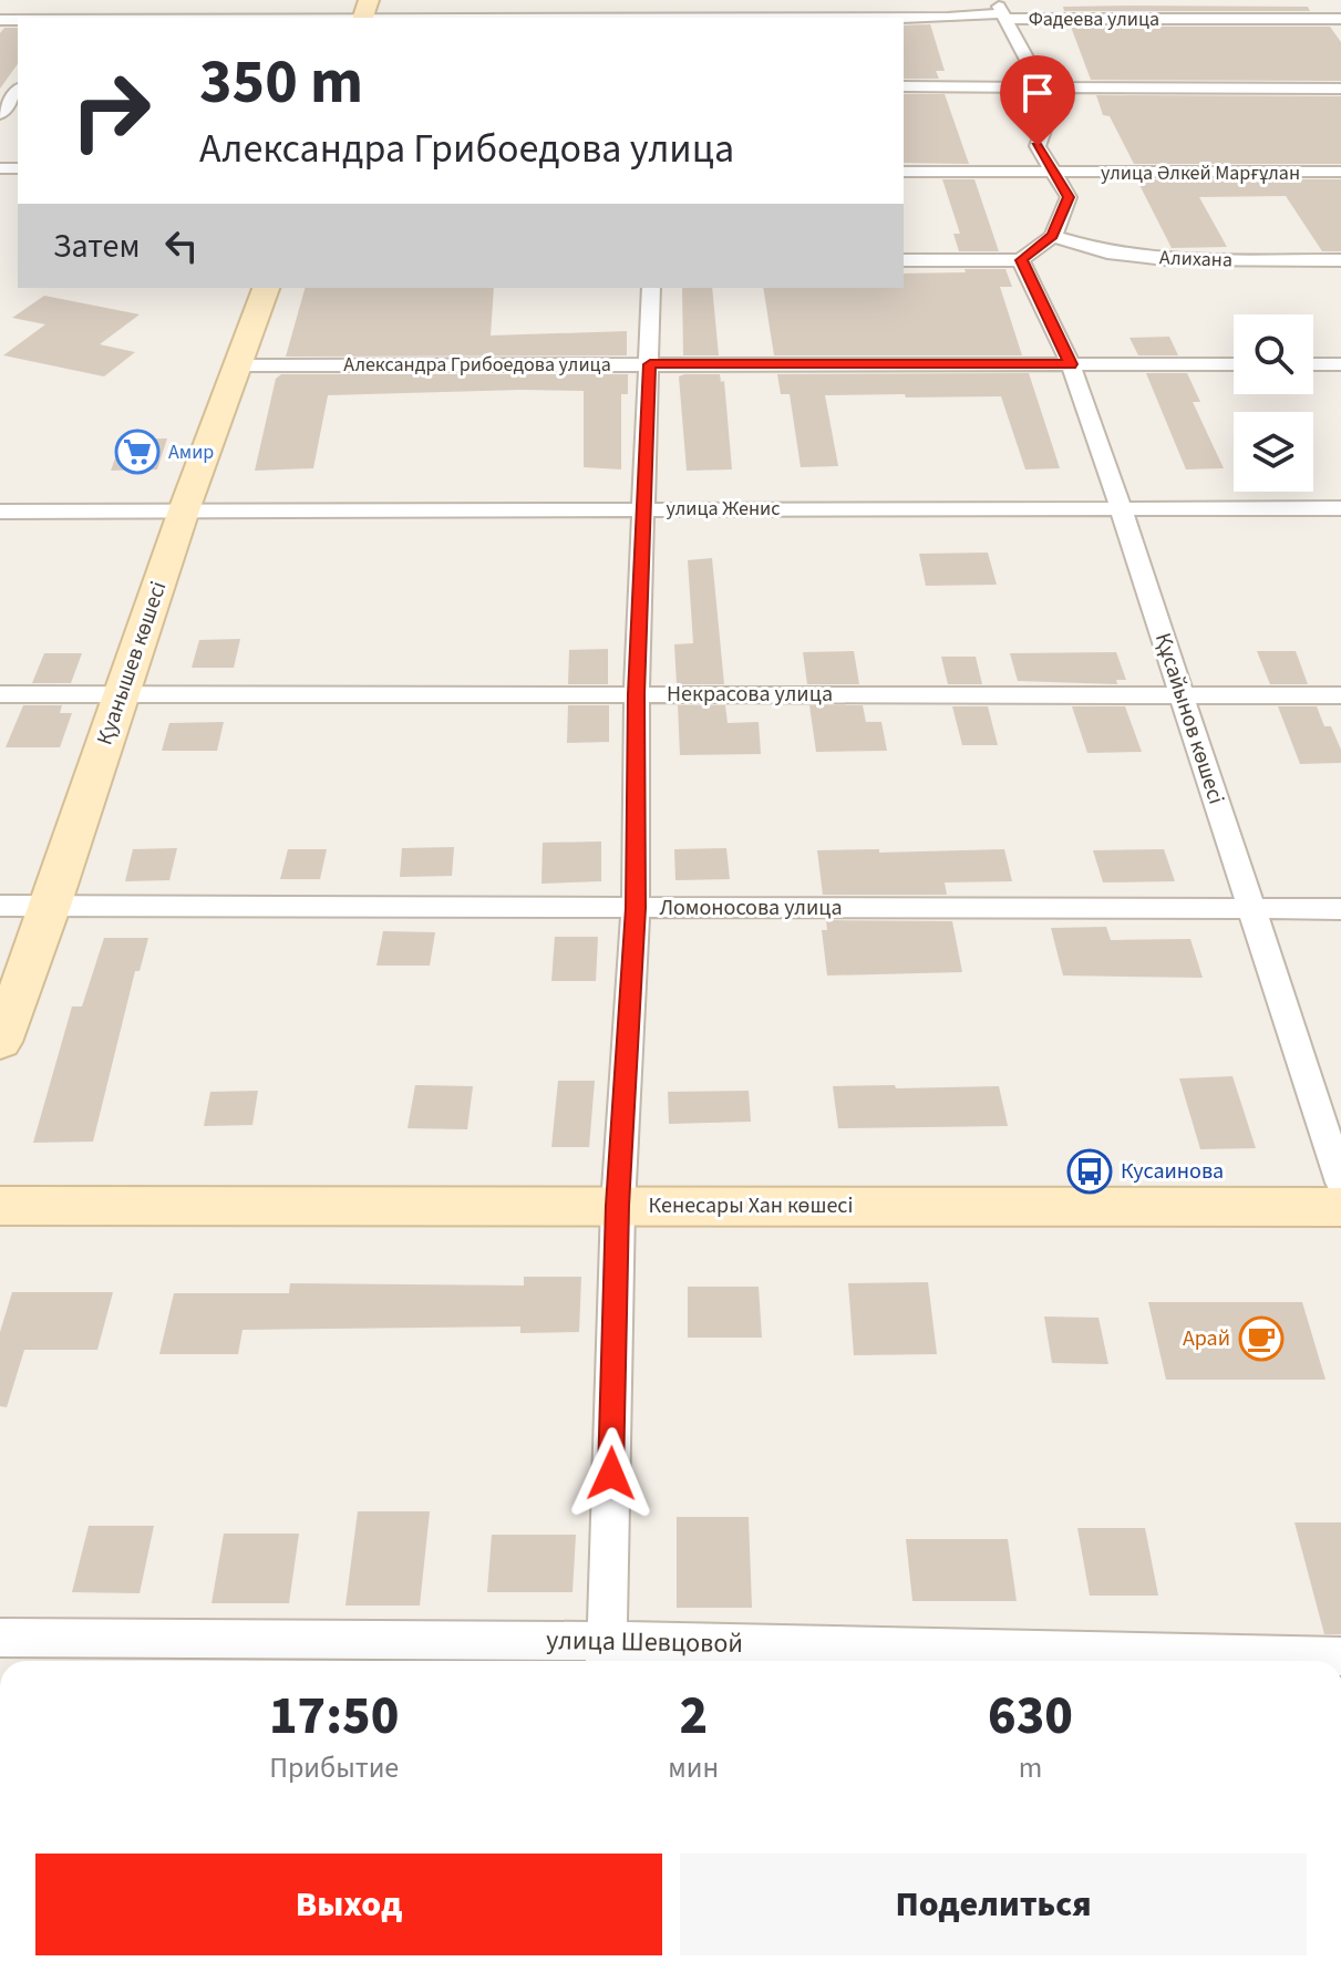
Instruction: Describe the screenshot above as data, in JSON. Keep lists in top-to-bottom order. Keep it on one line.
{"streets":{"street":["Фадеева улица","улица Әлкей Марғұлан","Алихана","Александра Грибоедова улица","улица Женис","Қуанышев көшесі","Некрасова улица","Құсайынов көшесі","Ломоносова улица","Кенесары Хан көшесі","улица Шевцовой"]},"crossings":[["Александра Грибоедова улица","Қуанышев көшесі"],["Александра Грибоедова улица","Құсайынов көшесі"],["улица Женис","Қуанышев көшесі"],["улица Женис","Құсайынов көшесі"],["Қуанышев көшесі","Некрасова улица"],["Қуанышев көшесі","Ломоносова улица"],["Некрасова улица","Құсайынов көшесі"],["Құсайынов көшесі","Ломоносова улица"]],"places":{"supermarket":["Амир"],"bus stop":["Кусаинова"],"cafe":["Арай"]},"page":{"turn":["350 m","Александра Грибоедова улица"],"then":"Затем","eta":["17:50","Прибытие","2","мин","630","m"],"buttons":["Выход","Поделиться"]}}
